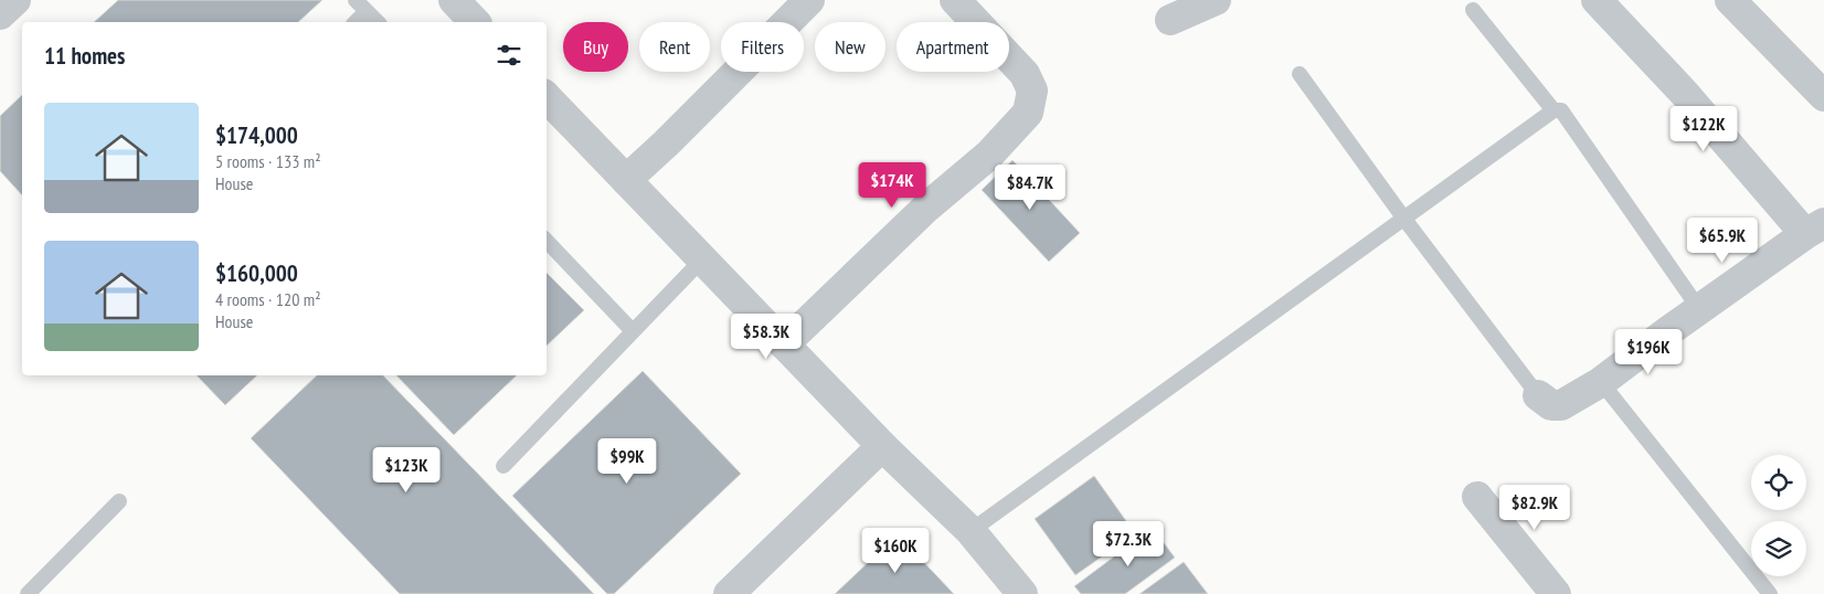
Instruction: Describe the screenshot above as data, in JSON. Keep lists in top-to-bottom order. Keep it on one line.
{"page":{"chip":["Buy","Rent","Filters","New","Apartment"],"heading":"11 homes","list":[{"name":"$174,000","note":"5 rooms · 133 m² · House"},{"name":"$160,000","note":"4 rooms · 120 m² · House"}],"price":["$122K","$174K","$84.7K","$65.9K","$58.3K","$196K","$99K","$123K","$82.9K","$72.3K","$160K"]}}
